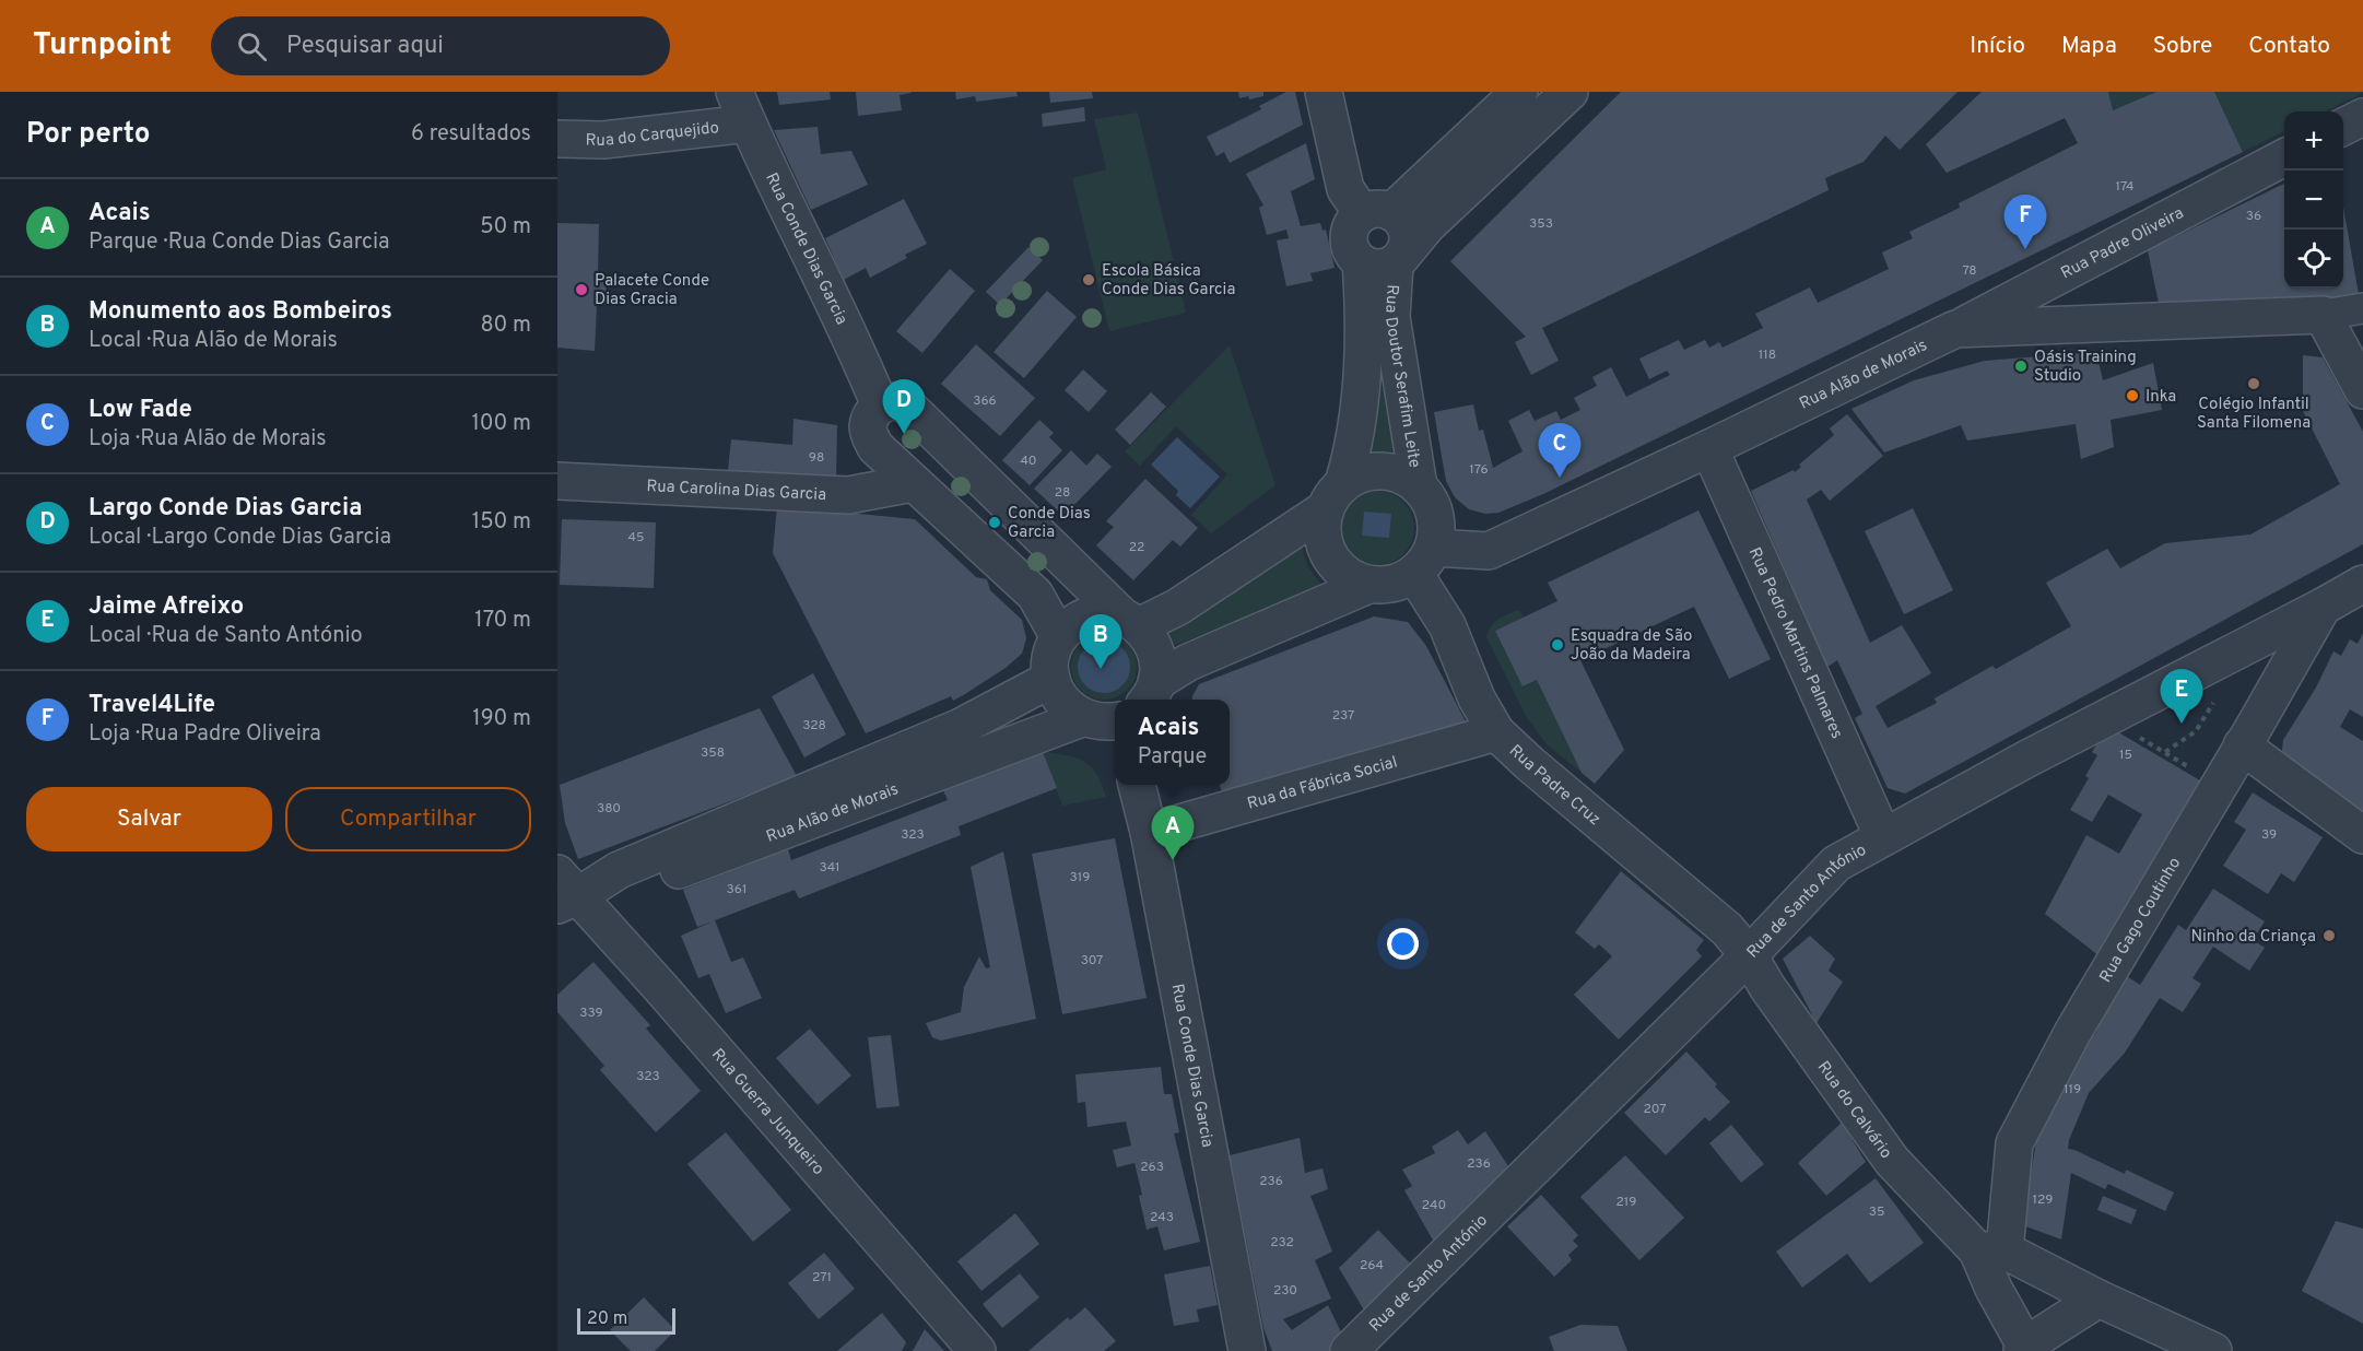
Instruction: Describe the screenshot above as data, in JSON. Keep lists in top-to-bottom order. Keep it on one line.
{"streets":{"street":["Rua do Carquejido","Rua Padre Oliveira","Rua Conde Dias Garcia","Rua Alão de Morais","Rua Doutor Serafim Leite","Rua Carolina Dias Garcia","Rua Pedro Martins Palmares","Rua da Fábrica Social","Rua Padre Cruz","Rua de Santo António","Rua Gago Coutinho","Rua do Calvário","Rua Guerra Junqueiro"]},"crossings":[["Rua do Carquejido","Rua Conde Dias Garcia"],["Rua Padre Oliveira","Rua Alão de Morais"],["Rua Conde Dias Garcia","Rua Alão de Morais"],["Rua Conde Dias Garcia","Rua da Fábrica Social"],["Rua Alão de Morais","Rua Doutor Serafim Leite"],["Rua Alão de Morais","Rua Pedro Martins Palmares"],["Rua Alão de Morais","Rua Padre Cruz"],["Rua Alão de Morais","Rua Guerra Junqueiro"],["Rua Doutor Serafim Leite","Rua Padre Cruz"],["Rua Pedro Martins Palmares","Rua de Santo António"],["Rua da Fábrica Social","Rua Padre Cruz"],["Rua Padre Cruz","Rua de Santo António"],["Rua Padre Cruz","Rua do Calvário"],["Rua de Santo António","Rua Gago Coutinho"],["Rua de Santo António","Rua do Calvário"],["Rua Gago Coutinho","Rua do Calvário"]],"places":["Escola Básica Conde Dias Garcia","Palacete Conde Dias Gracia","Oásis Training Studio","Colégio Infantil Santa Filomena","Inka","Conde Dias Garcia","Esquadra de São João da Madeira","Ninho da Criança"],"house_numbers":["174","36","353","78","118","366","98","40","176","28","45","22","237","328","358","15","380","323","39","341","319","361","307","339","323","119","207","236","263","236","129","219","240","35","243","232","264","271","230"],"scale_bar":"20 m","page":{"header":"Turnpoint","search":"Pesquisar aqui","nav":["Início","Mapa","Sobre","Contato"],"heading":["Por perto","6 resultados"],"map_buttons":["+","−"],"list":[{"mark":"A","name":"Acais","note":"Parque · Rua Conde Dias Garcia","value":"50 m"},{"mark":"B","name":"Monumento aos Bombeiros","note":"Local · Rua Alão de Morais","value":"80 m"},{"mark":"C","name":"Low Fade","note":"Loja · Rua Alão de Morais","value":"100 m"},{"mark":"D","name":"Largo Conde Dias Garcia","note":"Local · Largo Conde Dias Garcia","value":"150 m"},{"mark":"E","name":"Jaime Afreixo","note":"Local · Rua de Santo António","value":"170 m"},{"mark":"F","name":"Travel4Life","note":"Loja · Rua Padre Oliveira","value":"190 m"}],"pins":["F","D","C","B","E","A"],"popup":["Acais","Parque"],"buttons":["Salvar","Compartilhar"],"scale":"20 m"}}
